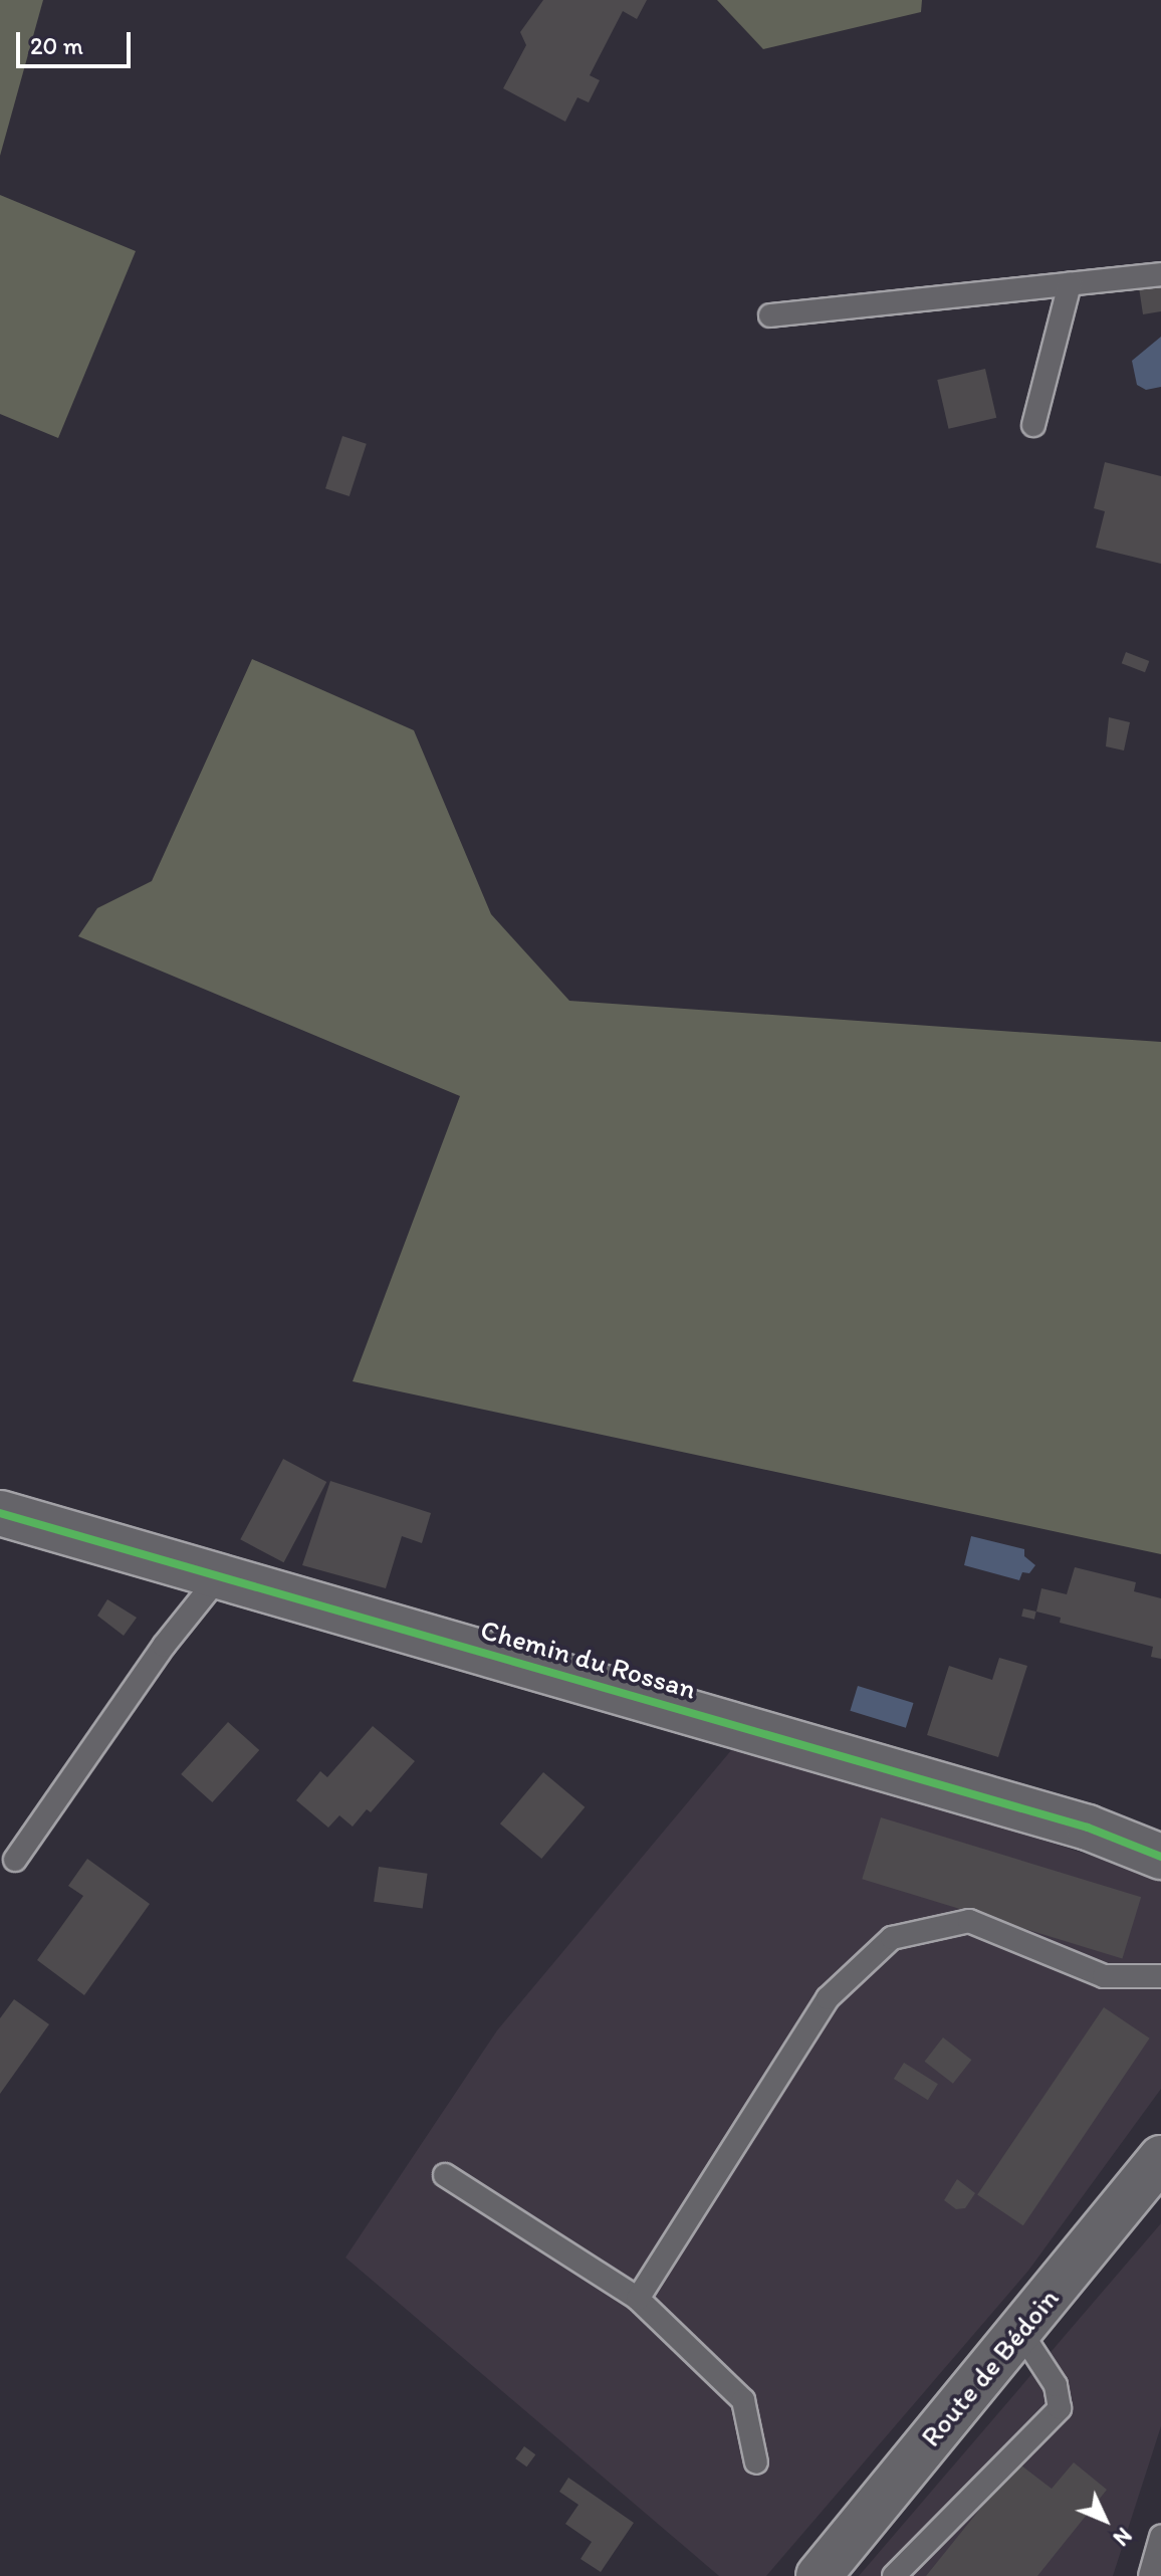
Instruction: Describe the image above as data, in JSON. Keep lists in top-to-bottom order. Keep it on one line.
{"streets":{"street":["Chemin du Rossan","Route de Bédoin"]},"scale_bar":"20 m","north":"bottom right"}
